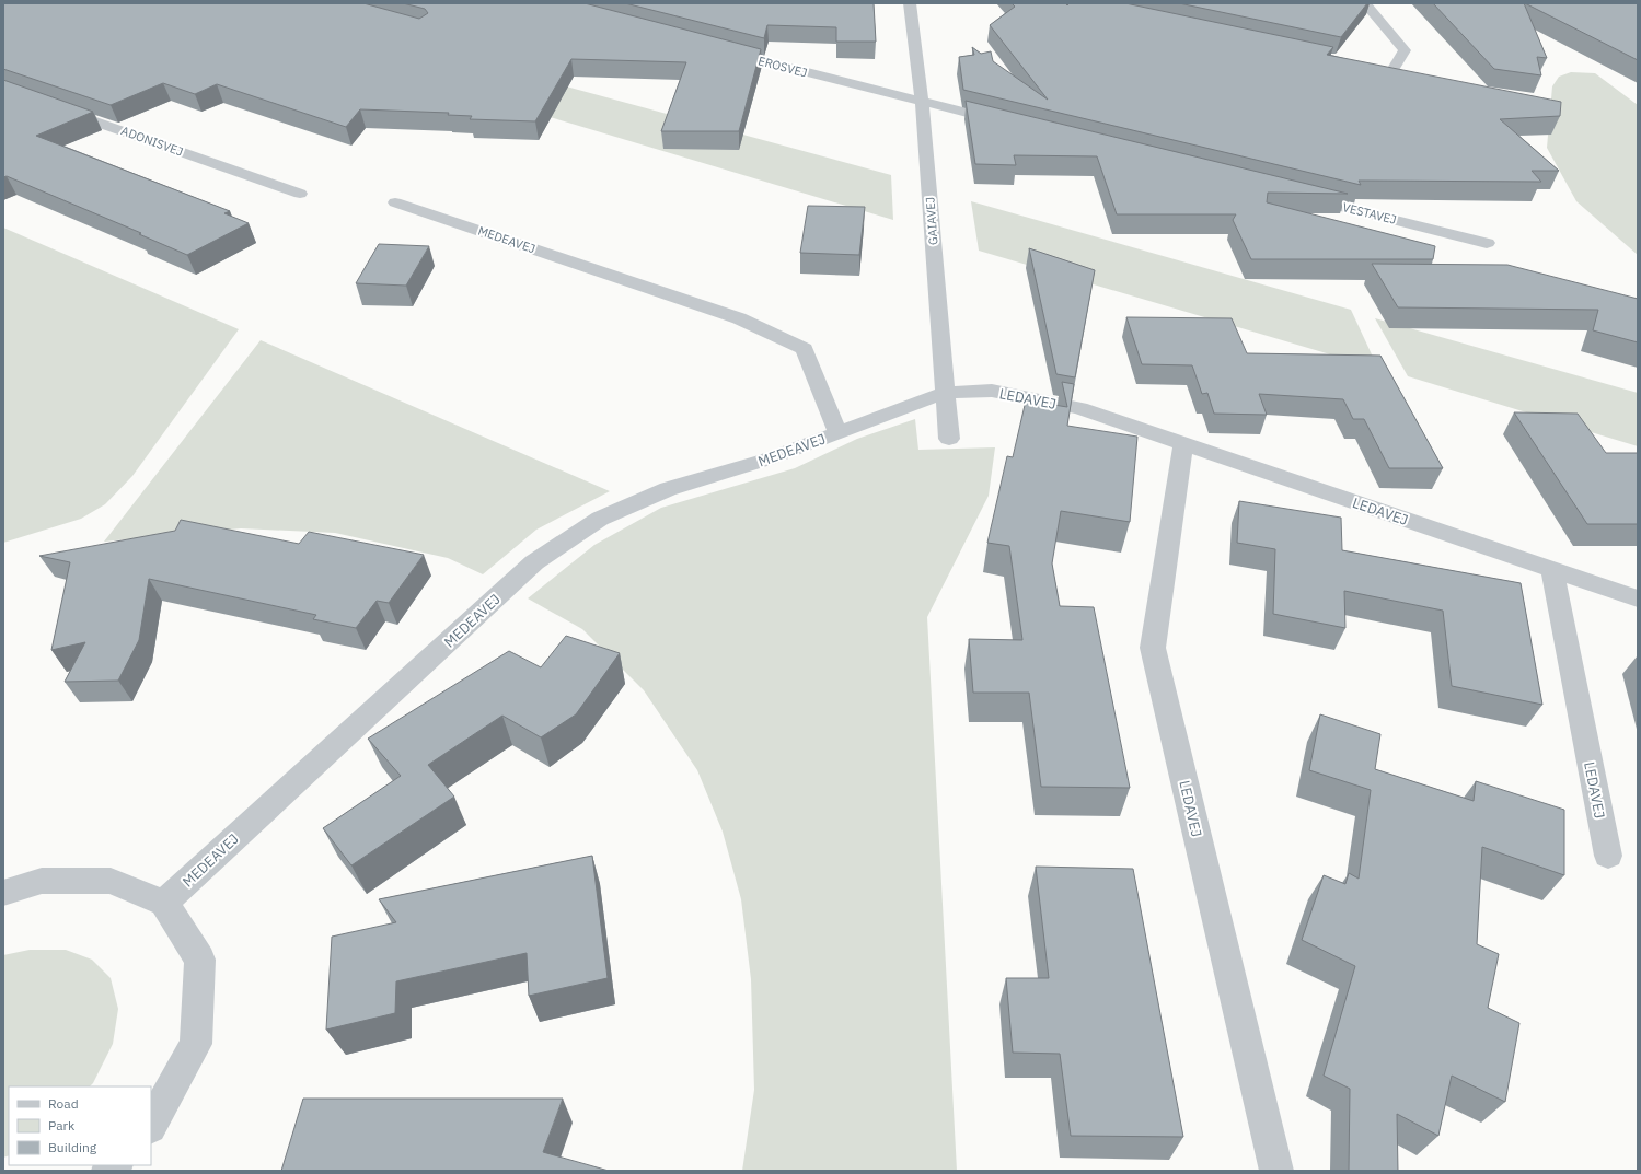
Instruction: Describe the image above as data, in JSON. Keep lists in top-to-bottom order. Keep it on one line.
{"streets":{"street":["EROSVEJ","ADONISVEJ","VESTAVEJ","GAIAVEJ","MEDEAVEJ","LEDAVEJ"]},"crossings":[["EROSVEJ","GAIAVEJ"],["GAIAVEJ","MEDEAVEJ"],["GAIAVEJ","LEDAVEJ"],["MEDEAVEJ","LEDAVEJ"]],"legend":["Road","Park","Building"]}
